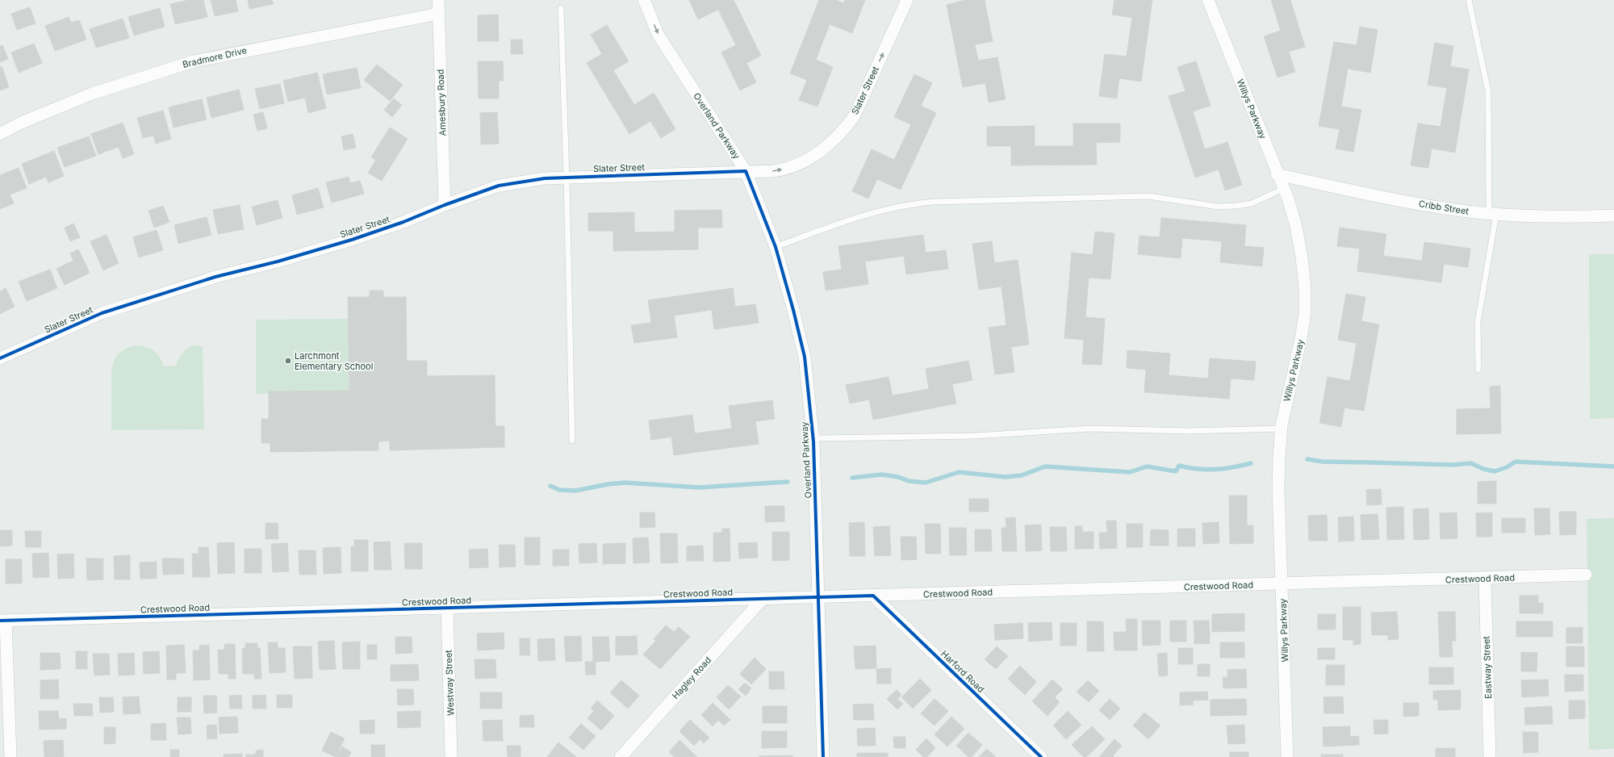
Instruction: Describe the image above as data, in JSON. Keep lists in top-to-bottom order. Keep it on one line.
{"streets":{"street":["Bradmore Drive","Slater Street","Amesbury Road","Willys Parkway","Overland Parkway","Cribb Street","Crestwood Road","Eastway Street","Harford Road","Hagley Road","Westway Street"]},"crossings":[["Bradmore Drive","Amesbury Road"],["Slater Street","Amesbury Road"],["Slater Street","Overland Parkway"],["Willys Parkway","Cribb Street"],["Willys Parkway","Crestwood Road"],["Overland Parkway","Crestwood Road"],["Crestwood Road","Eastway Street"],["Crestwood Road","Harford Road"],["Crestwood Road","Hagley Road"],["Crestwood Road","Westway Street"]],"places":["Larchmont Elementary School"]}
